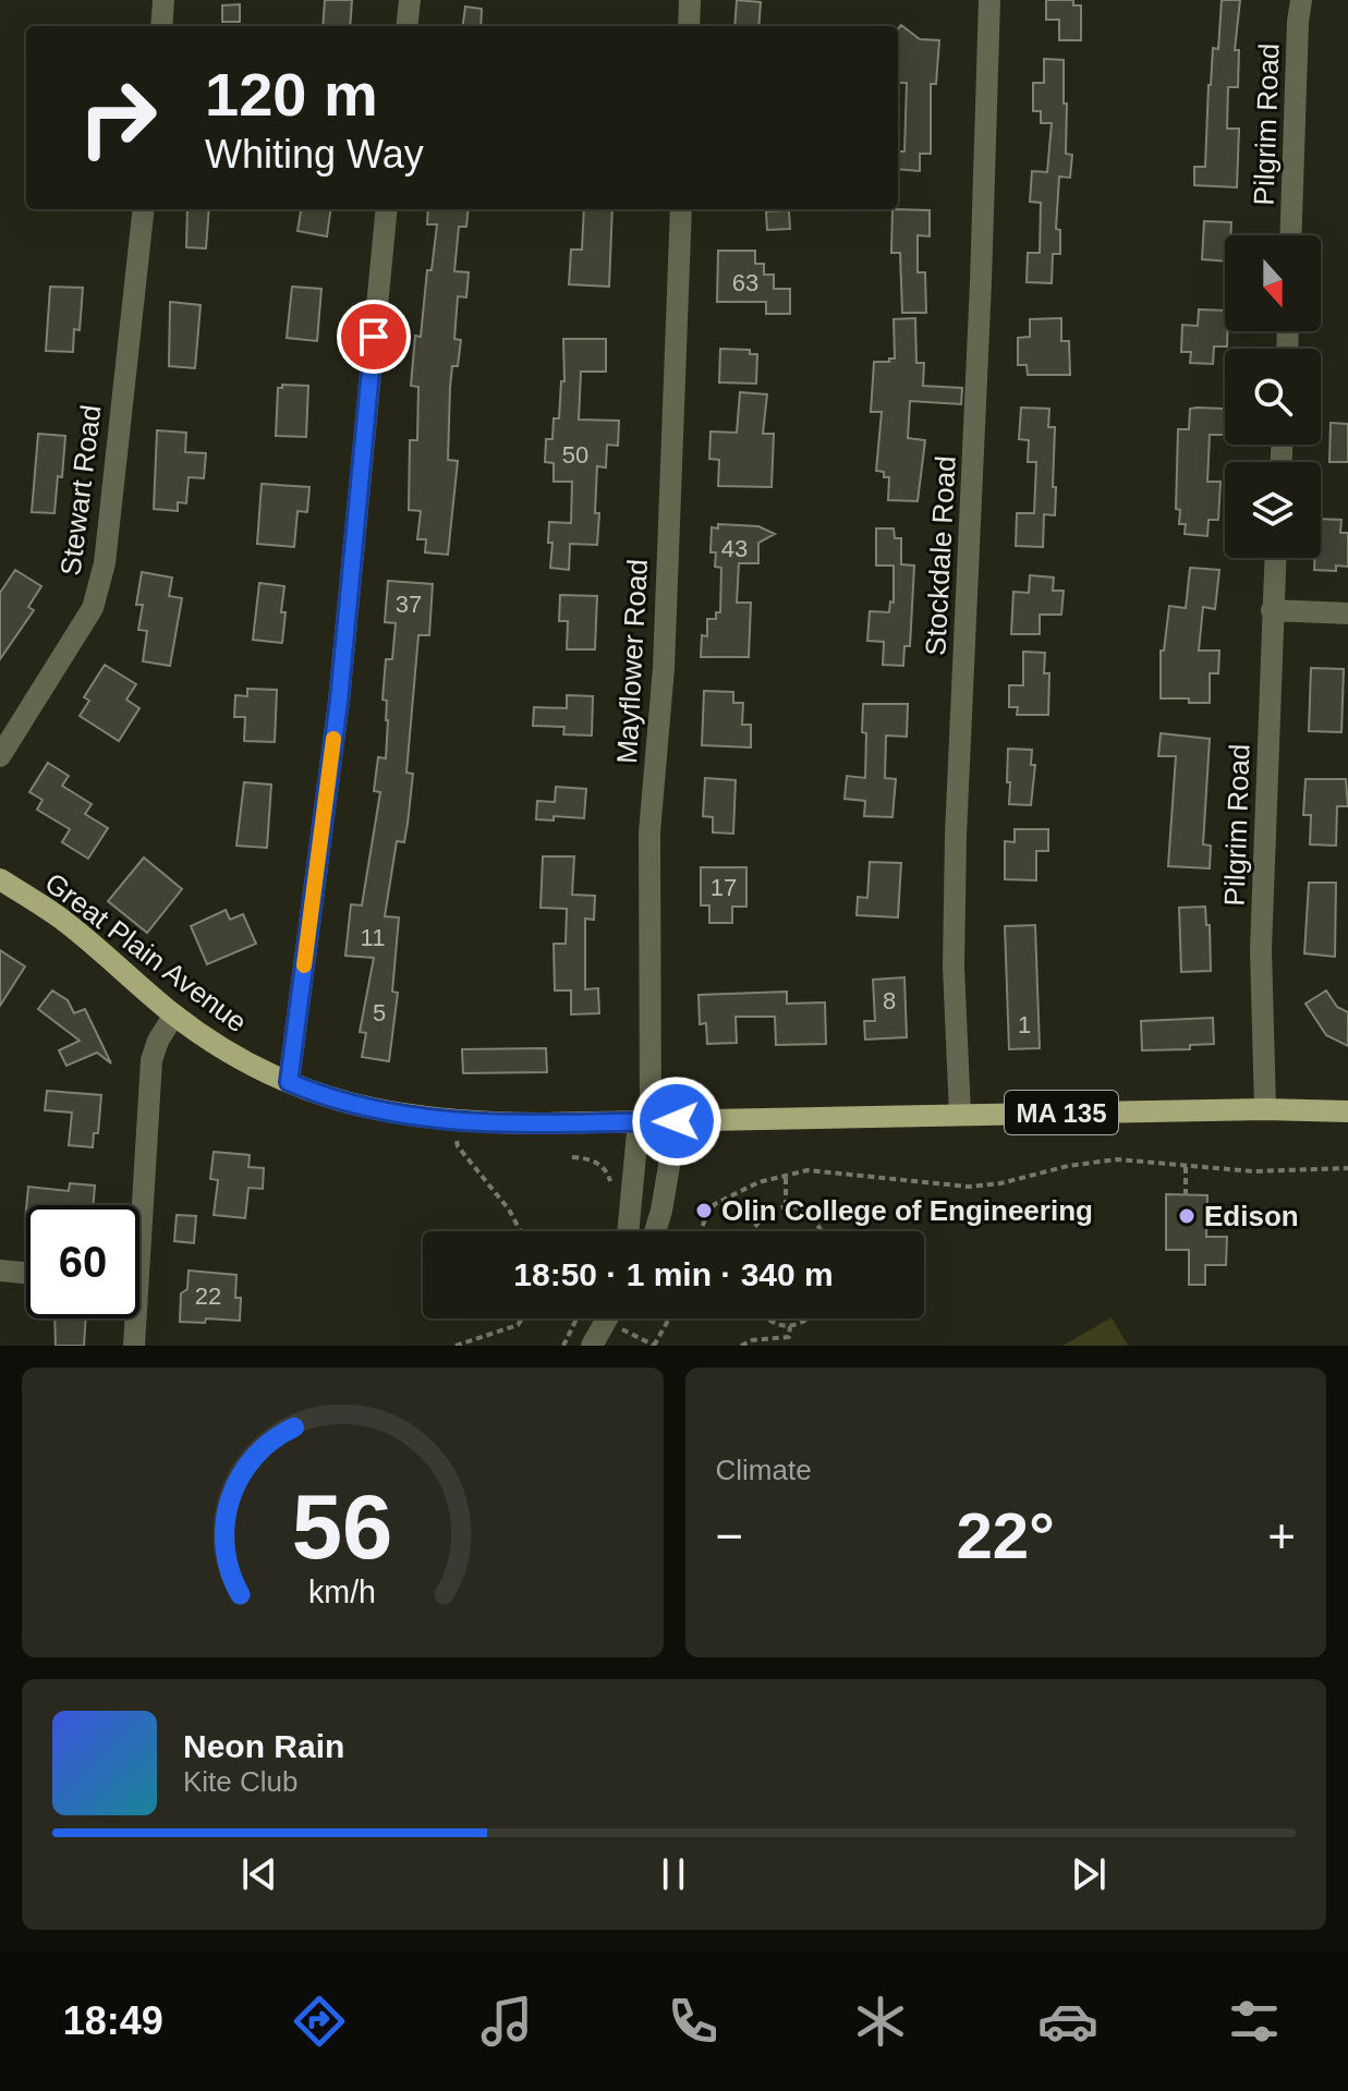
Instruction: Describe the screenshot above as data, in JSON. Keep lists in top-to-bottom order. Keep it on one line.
{"streets":{"main road":["Great Plain Avenue","MA 135"],"street":["Pilgrim Road","Stewart Road","Stockdale Road","Mayflower Road"]},"crossings":[["Pilgrim Road","Great Plain Avenue"],["Stockdale Road","Great Plain Avenue"],["Mayflower Road","Great Plain Avenue"]],"places":["Olin College of Engineering","Edison"],"house_numbers":["63","50","43","37","17","11","8","5","1","22"],"north":"bottom","page":{"turn":["120 m","Whiting Way"],"limit":"60","trip":"18:50 · 1 min · 340 m","tile":"Climate","heat":["−","22°","+"],"song":["Neon Rain","Kite Club"],"tabs":"18:49","gauge":["56","km/h"]}}
